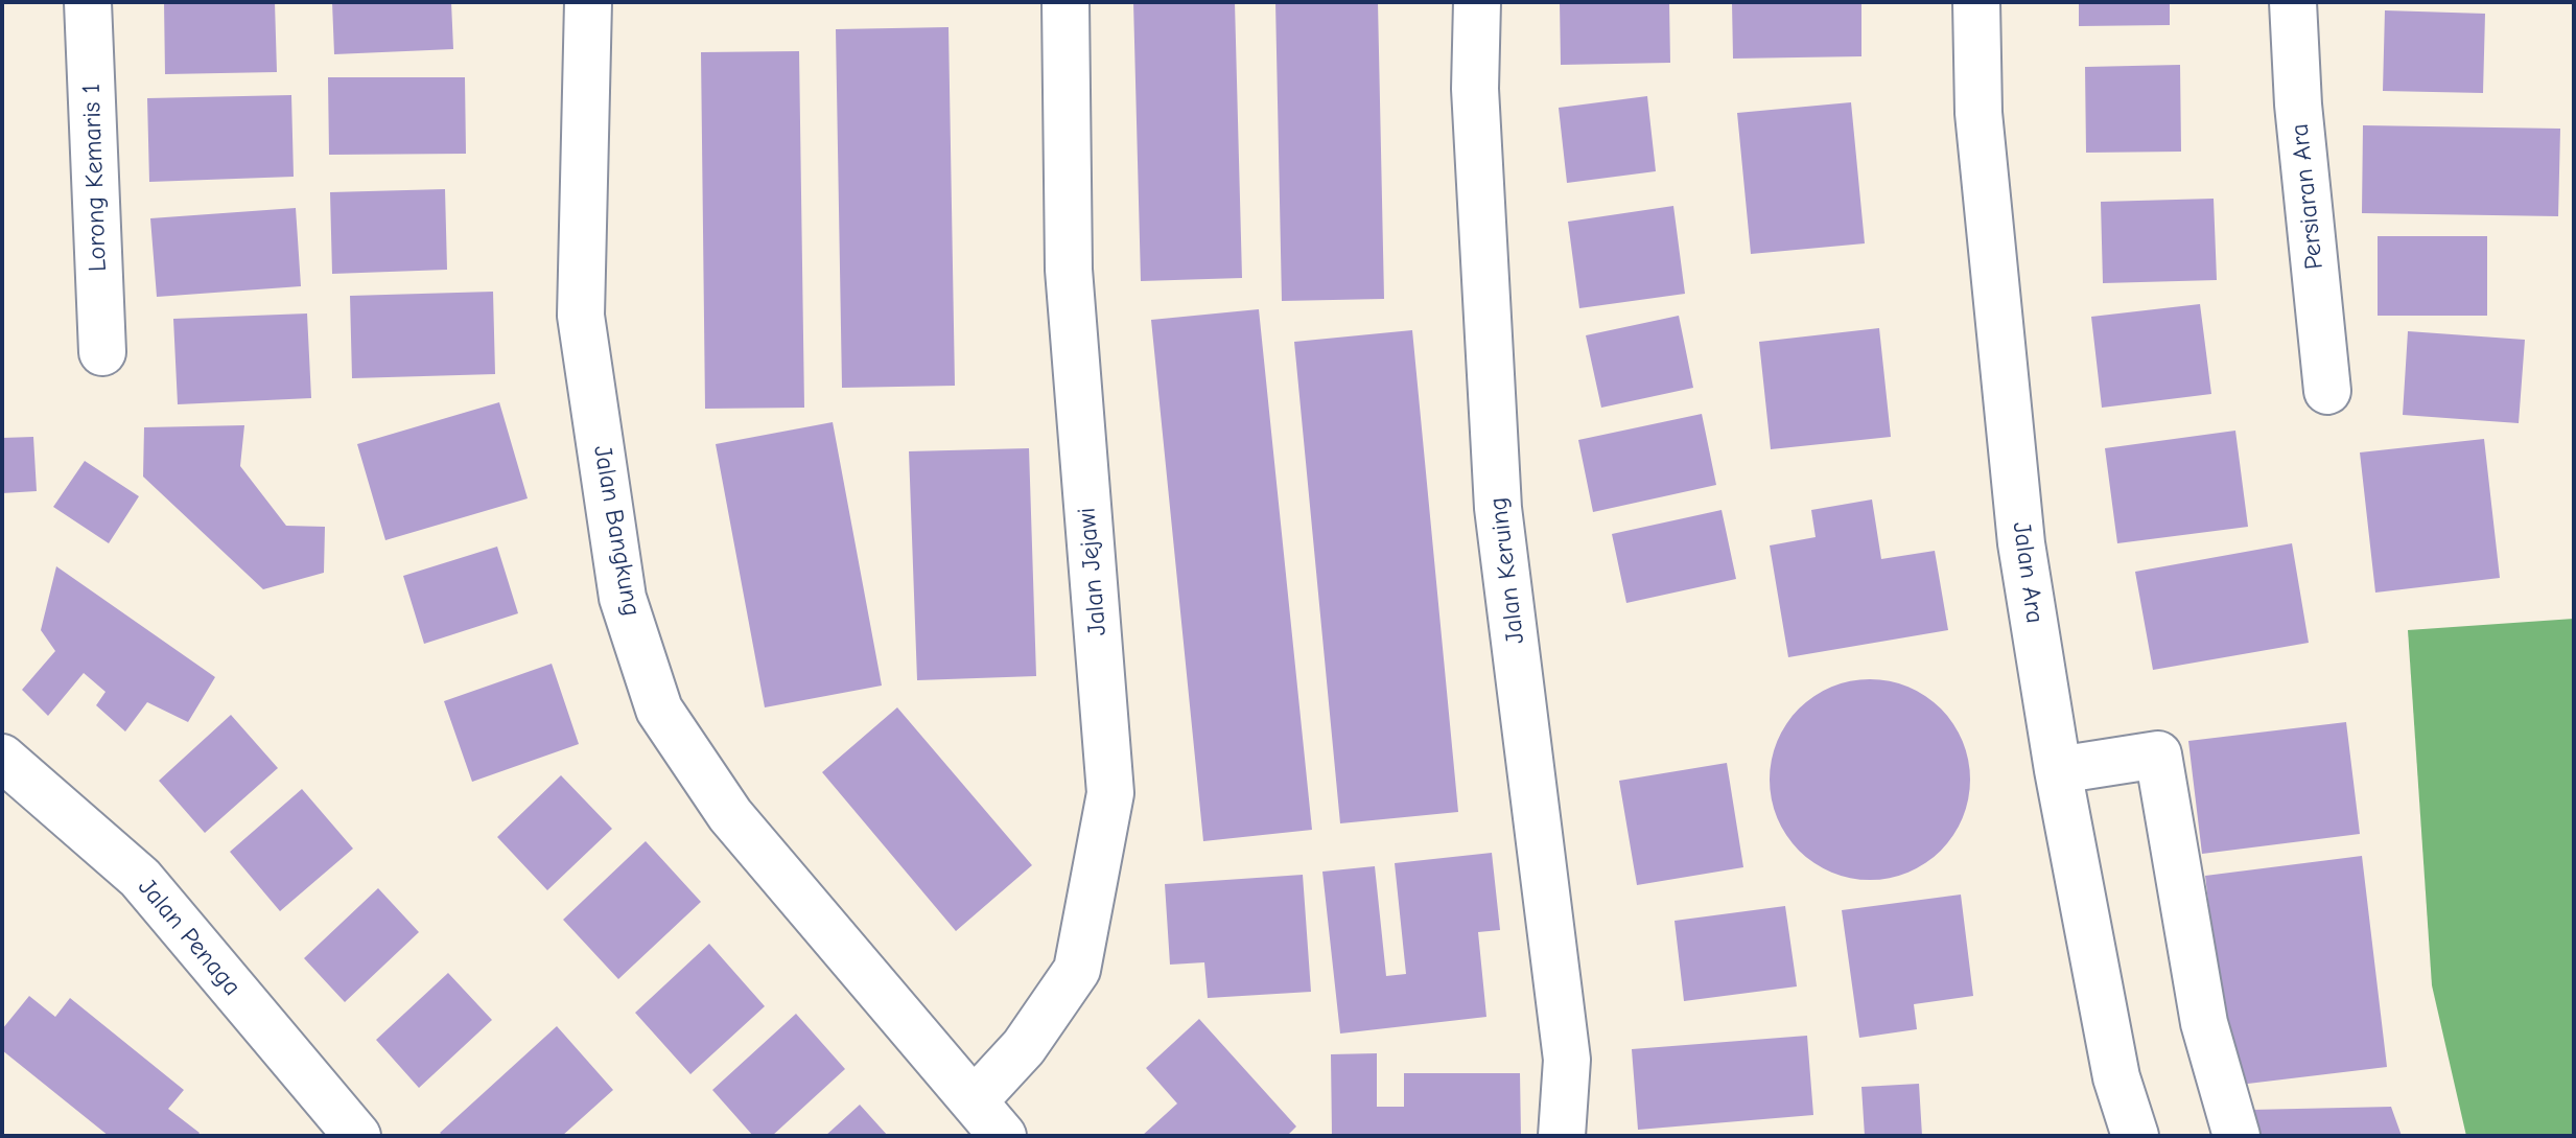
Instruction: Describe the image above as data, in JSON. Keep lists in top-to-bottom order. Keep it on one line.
{"streets":{"street":["Lorong Kemaris 1","Persiaran Ara","Jalan Bangkung","Jalan Keruing","Jalan Jejawi","Jalan Ara","Jalan Penaga"]},"crossings":[["Jalan Bangkung","Jalan Jejawi"]]}
